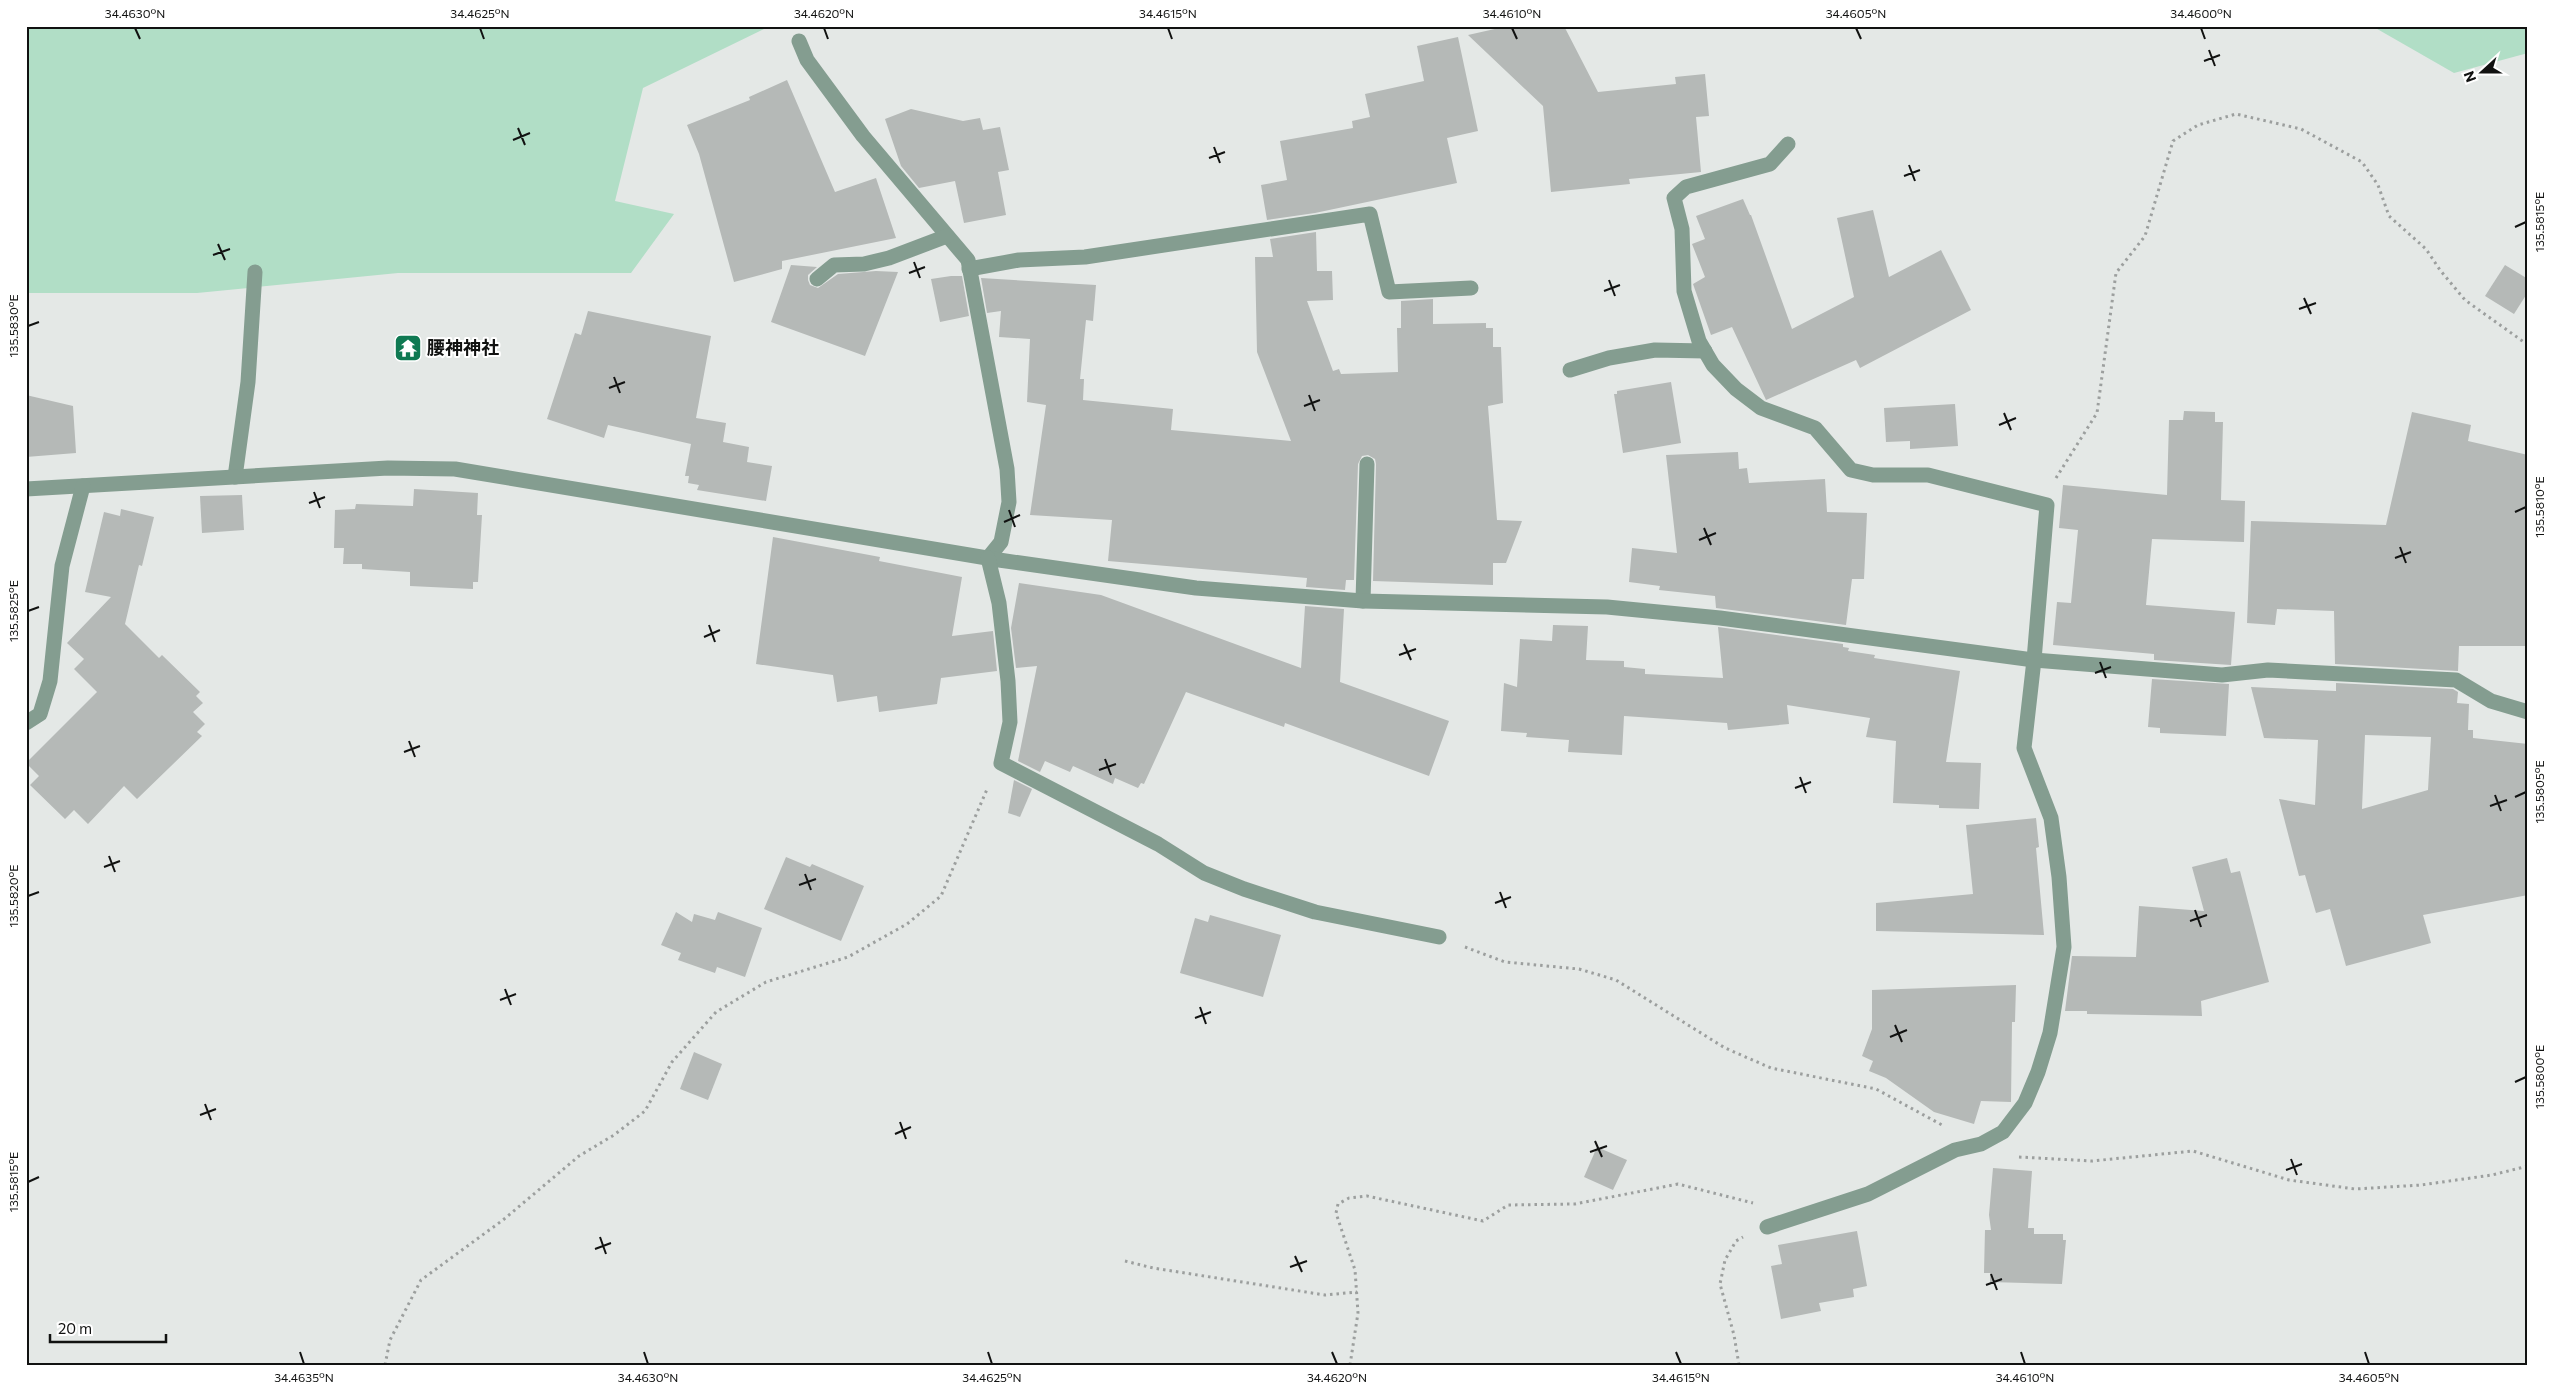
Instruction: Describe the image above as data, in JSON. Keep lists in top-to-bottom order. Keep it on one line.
{"places":{"temple":["腰神神社"]},"scale_bar":"20 m","north":"left","coordinates":["34.4630°N","34.4625°N","34.4620°N","34.4615°N","34.4610°N","34.4605°N","34.4600°N","135.5815°E","135.5830°E","135.5810°E","135.5825°E","135.5805°E","135.5820°E","135.5800°E","34.4635°N"]}
